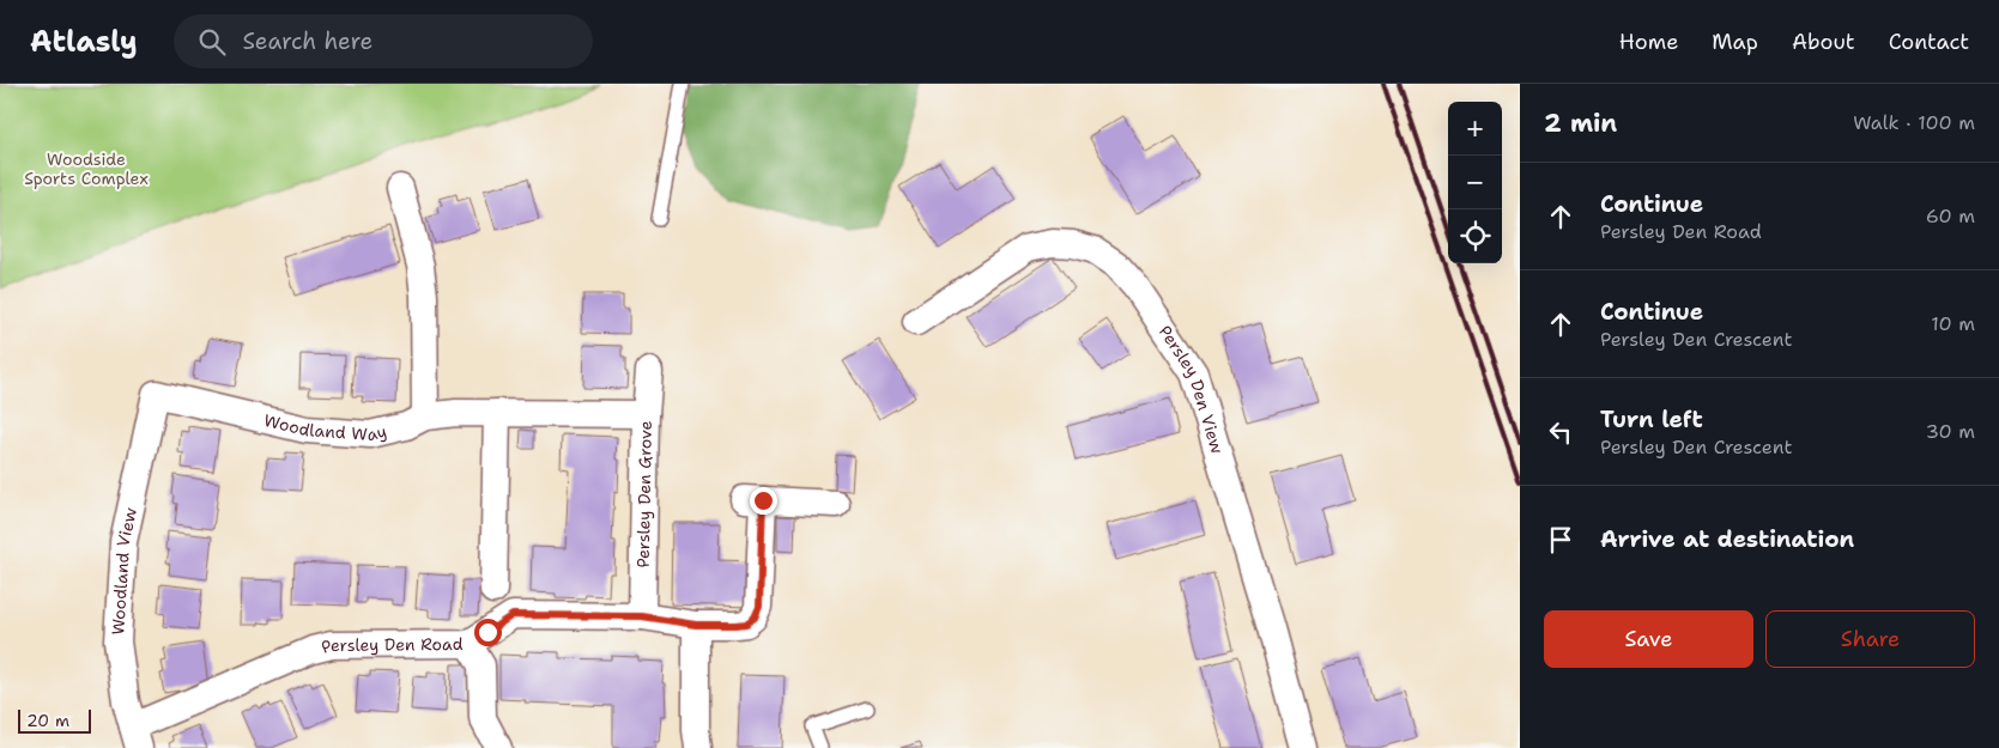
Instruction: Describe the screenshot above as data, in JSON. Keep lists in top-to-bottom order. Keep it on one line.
{"streets":{"street":["Persley Den View","Woodland Way","Persley Den Grove","Woodland View","Persley Den Road"]},"crossings":[["Woodland Way","Persley Den Grove"],["Woodland Way","Woodland View"],["Persley Den Grove","Persley Den Road"],["Woodland View","Persley Den Road"]],"parks":["Woodside Sports Complex"],"scale_bar":"20 m","page":{"header":"Atlasly","search":"Search here","nav":["Home","Map","About","Contact"],"heading":["2 min","Walk · 100 m"],"map_buttons":["+","−"],"list":[["Continue","Persley Den Road","60 m"],["Continue","Persley Den Crescent","10 m"],["Turn left","Persley Den Crescent","30 m"],"Arrive at destination"],"buttons":["Save","Share"],"scale":"20 m"}}
